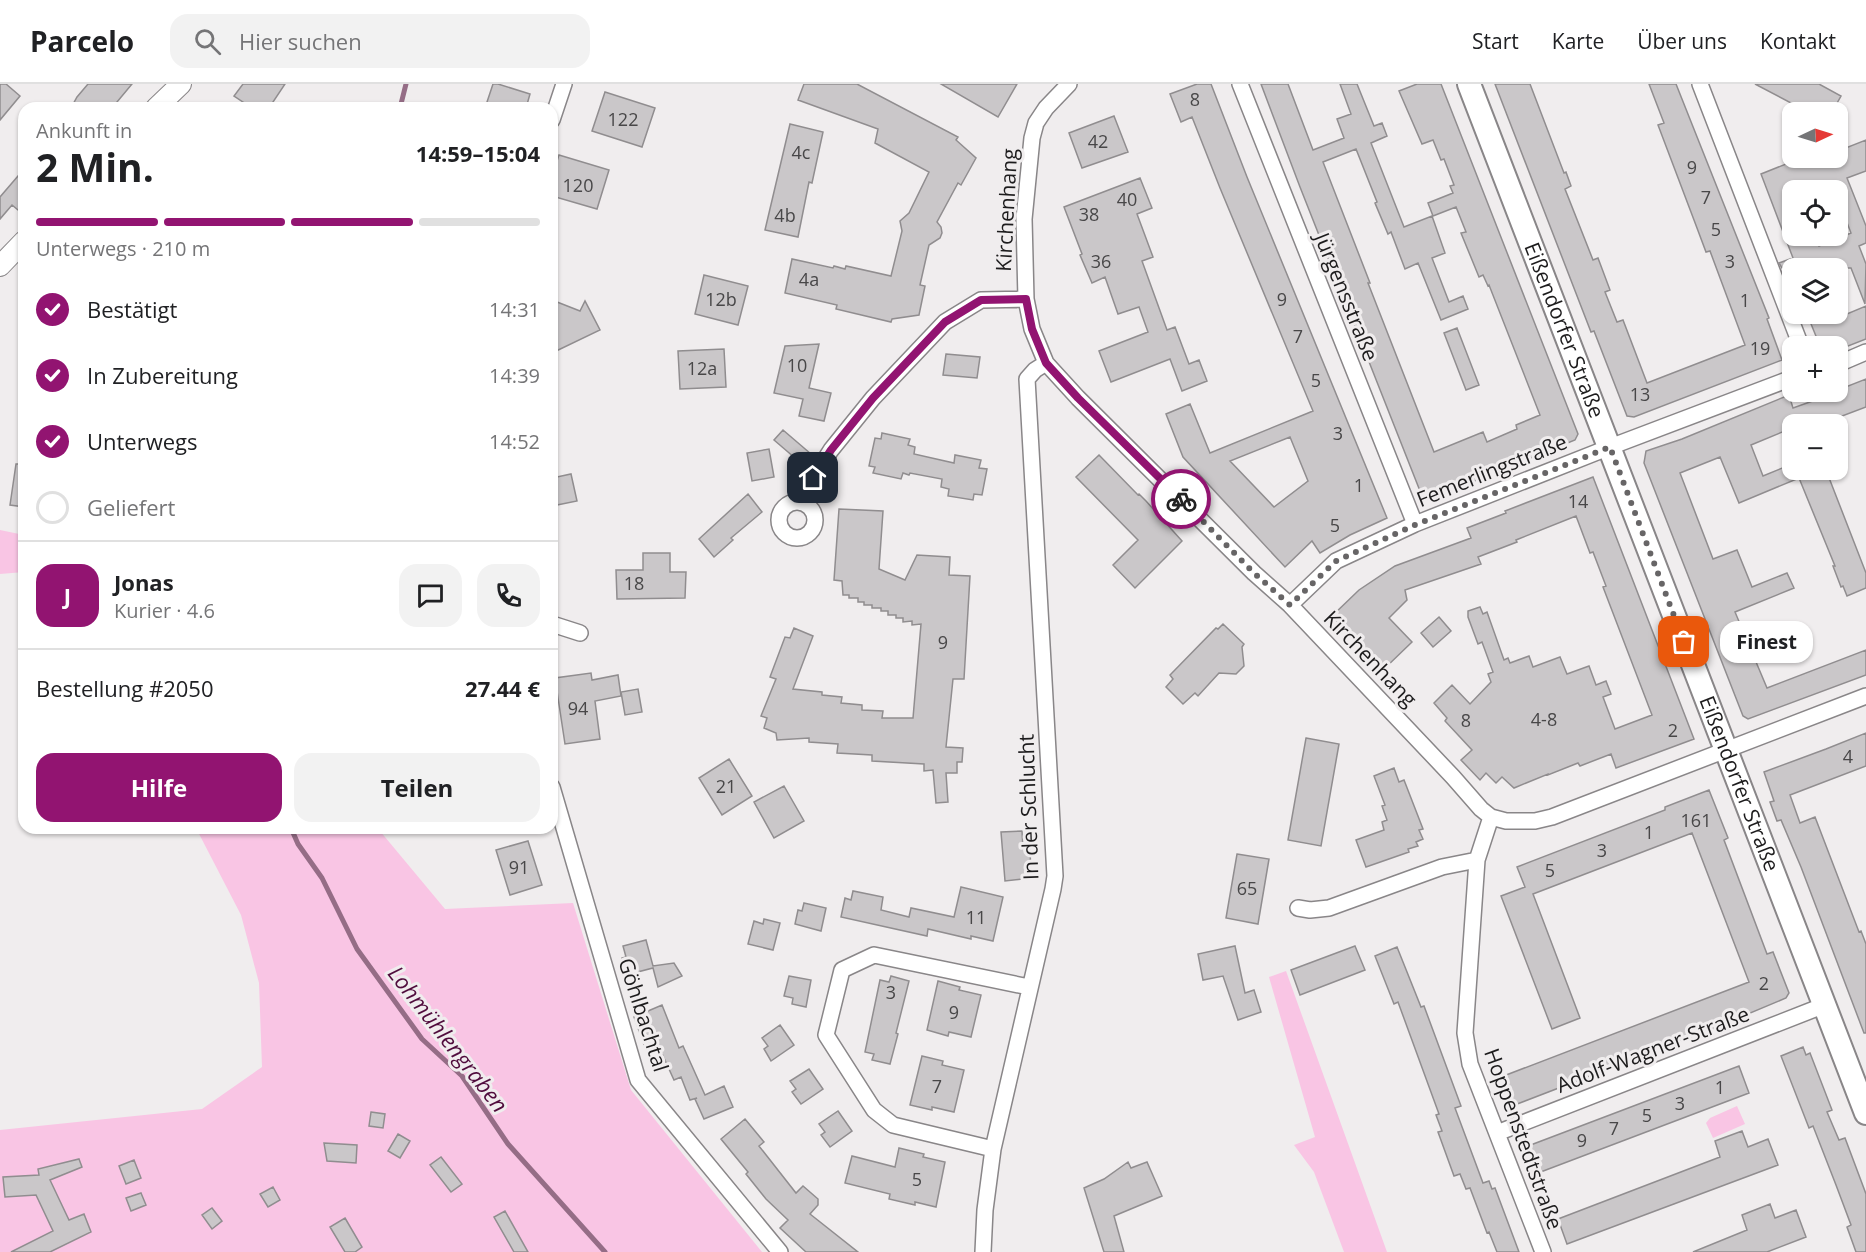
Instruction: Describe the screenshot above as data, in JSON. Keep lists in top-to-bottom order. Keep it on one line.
{"streets":{"main road":["Eißendorfer Straße"],"street":["Kirchenhang","Jürgensstraße","Femerlingstraße","In der Schlucht","Göhlbachtal","Adolf-Wagner-Straße","Hoppenstedtstraße"]},"crossings":[["Kirchenhang","Femerlingstraße"],["Kirchenhang","In der Schlucht"],["Kirchenhang","Hoppenstedtstraße"],["Jürgensstraße","Femerlingstraße"],["Eißendorfer Straße","Femerlingstraße"],["Eißendorfer Straße","Adolf-Wagner-Straße"],["Adolf-Wagner-Straße","Hoppenstedtstraße"]],"water":["Lohmühlengraben"],"places":["Finest"],"house_numbers":["8","122","42","4c","9","120","7","40","38","4b","5","36","3","4a","12b","9","1","7","19","10","12a","5","13","3","1","14","5","18","9","94","4-8","8","2","4","21","161","1","3","91","5","65","11","2","3","9","7","1","3","5","7","9","5"],"north":"right","page":{"header":"Parcelo","search":"Hier suchen","nav":["Start","Karte","Über uns","Kontakt"],"map_buttons":["+","−"],"heading":["2 Min.","Ankunft in","14:59–15:04"],"panel":["Jonas","Kurier · 4.6","Bestellung #2050","27.44 €"],"bar":"Unterwegs · 210 m","list":[["Bestätigt","14:31"],["In Zubereitung","14:39"],["Unterwegs","14:52"],"Geliefert"],"round":"J","bubble":"Finest","buttons":["Hilfe","Teilen"]}}
